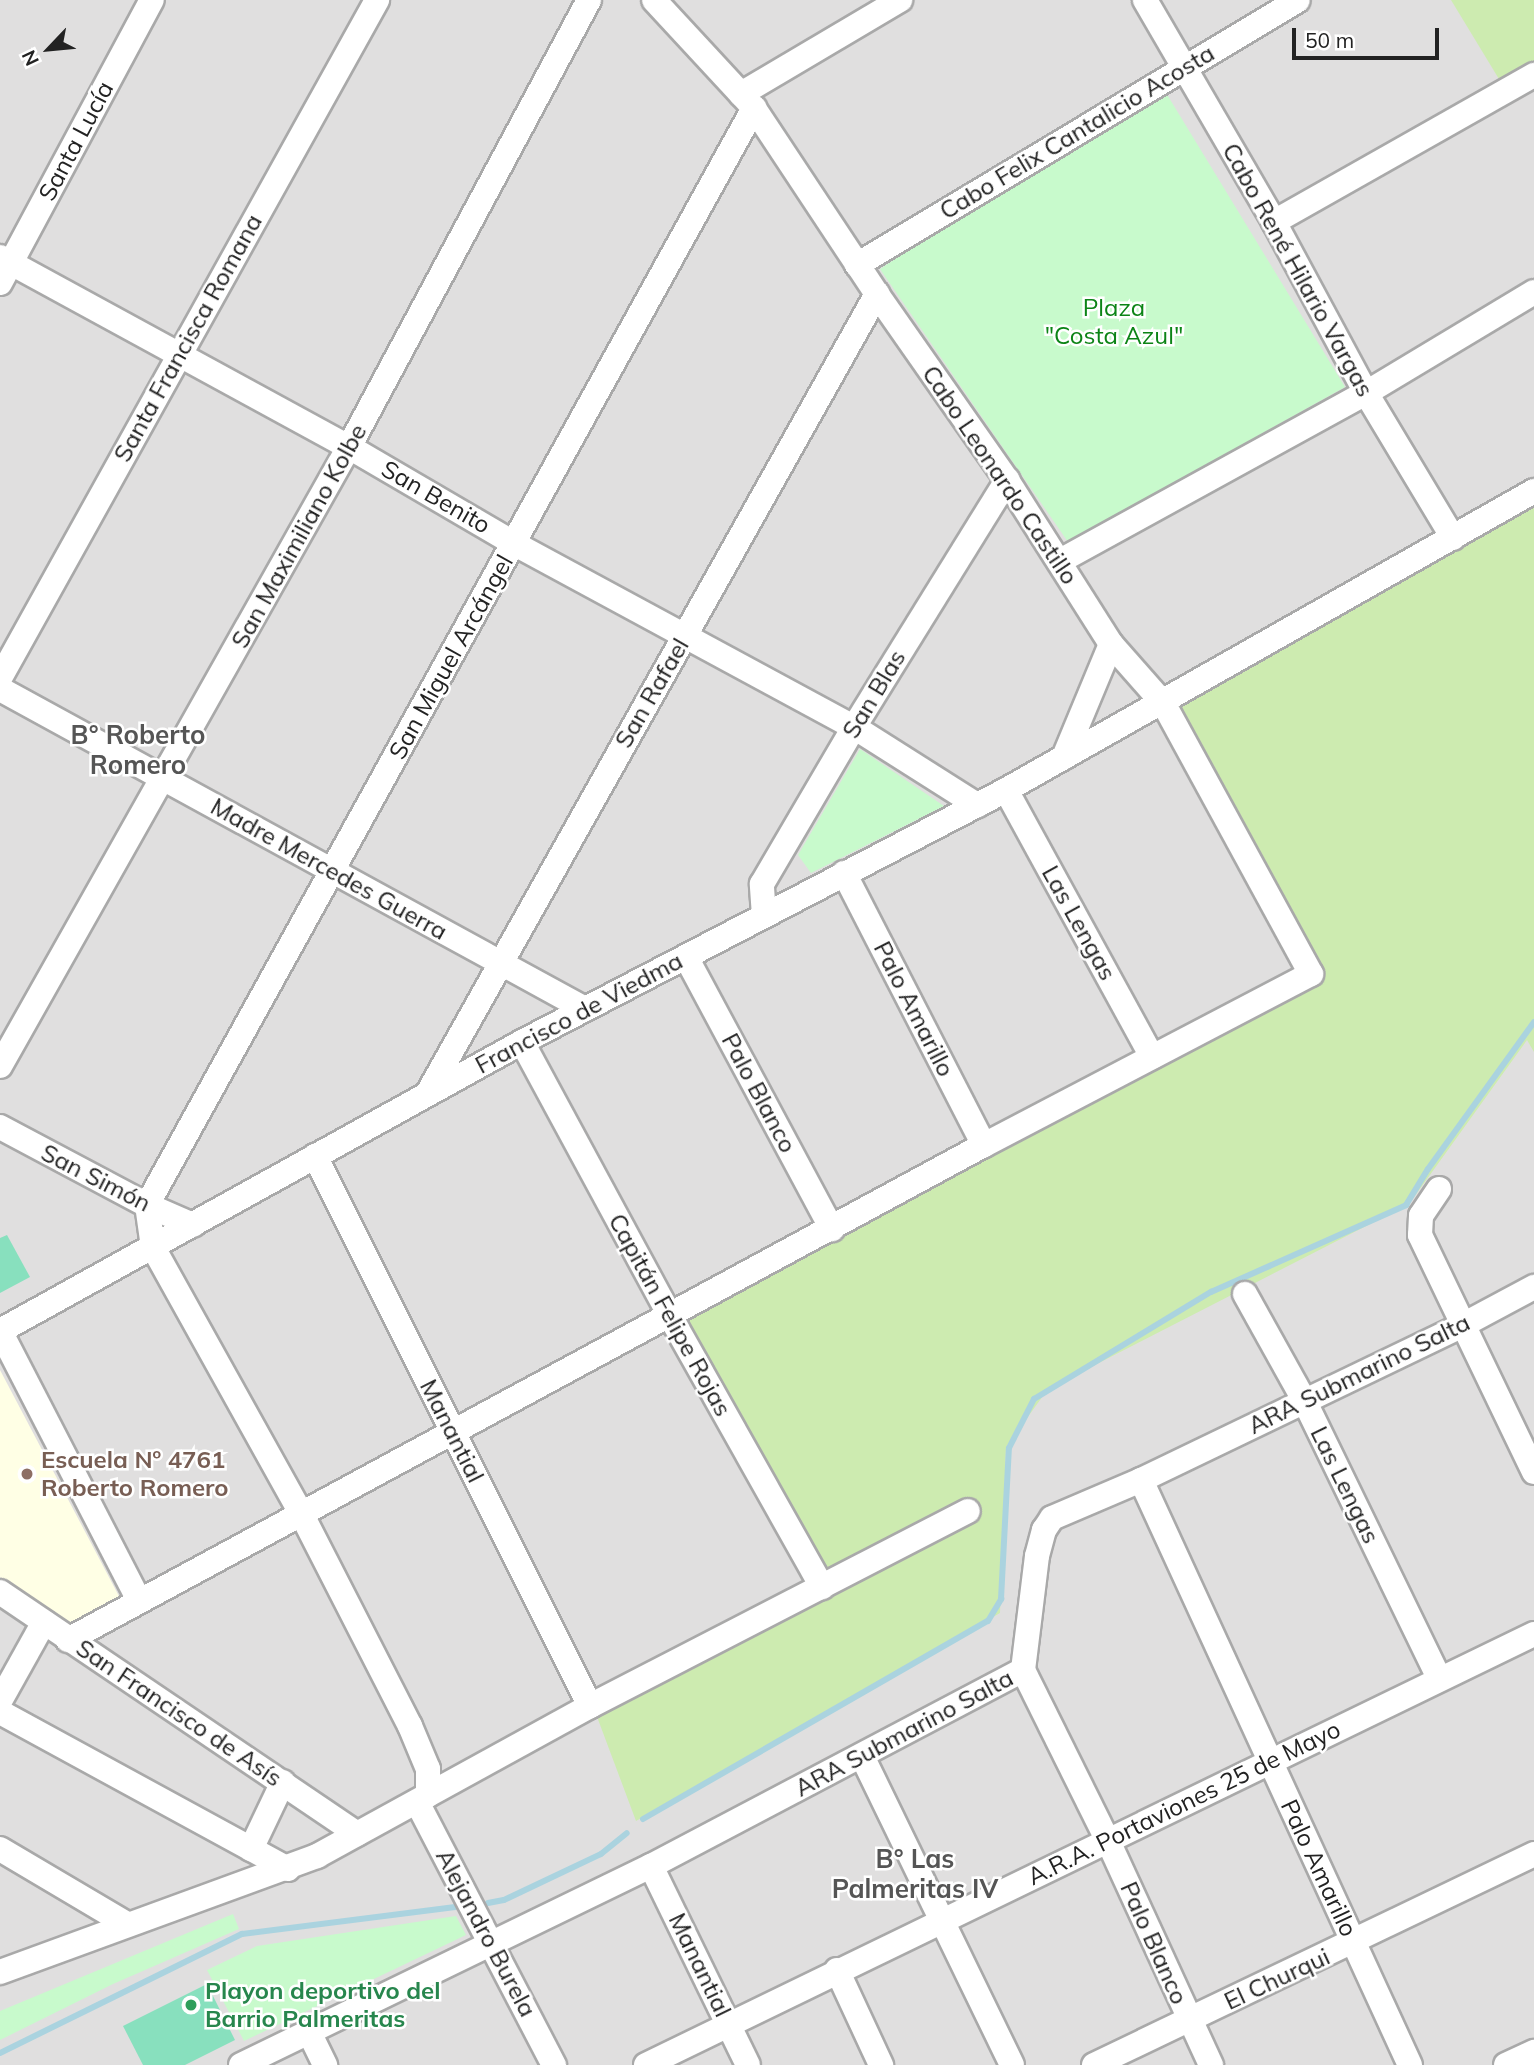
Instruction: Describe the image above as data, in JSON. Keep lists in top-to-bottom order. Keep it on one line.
{"streets":{"street":["Cabo Felix Cantalicio Acosta","Santa Lucía","Cabo René Hilario Vargas","Santa Francisca Romana","Cabo Leonardo Castillo","San Benito","San Maximiliano Kolbe","San Miguel Arcángel","San Rafael","San Blas","Madre Mercedes Guerra","Las Lengas","Palo Amarillo","Francisco de Viedma","Palo Blanco","San Simón","Capitán Felipe Rojas","ARA Submarino Salta","Manantial","San Francisco de Asís","A.R.A. Portaviones 25 de Mayo","Alejandro Burela","El Churqui"]},"crossings":[["Cabo Felix Cantalicio Acosta","Cabo René Hilario Vargas"],["Cabo Felix Cantalicio Acosta","Cabo Leonardo Castillo"],["Santa Lucía","San Benito"],["Cabo René Hilario Vargas","Francisco de Viedma"],["Santa Francisca Romana","San Benito"],["Cabo Leonardo Castillo","San Miguel Arcángel"],["Cabo Leonardo Castillo","San Rafael"],["Cabo Leonardo Castillo","San Blas"],["Cabo Leonardo Castillo","Las Lengas"],["Cabo Leonardo Castillo","Francisco de Viedma"],["San Benito","San Maximiliano Kolbe"],["San Benito","San Miguel Arcángel"],["San Benito","San Rafael"],["San Benito","San Blas"],["San Benito","Francisco de Viedma"],["San Maximiliano Kolbe","Madre Mercedes Guerra"],["San Miguel Arcángel","Madre Mercedes Guerra"],["San Miguel Arcángel","San Simón"],["San Rafael","Madre Mercedes Guerra"],["San Rafael","Francisco de Viedma"],["San Blas","Francisco de Viedma"],["Madre Mercedes Guerra","Francisco de Viedma"],["Las Lengas","Francisco de Viedma"],["Las Lengas","ARA Submarino Salta"],["Las Lengas","A.R.A. Portaviones 25 de Mayo"],["Palo Amarillo","Francisco de Viedma"],["Palo Amarillo","ARA Submarino Salta"],["Palo Amarillo","A.R.A. Portaviones 25 de Mayo"],["Palo Amarillo","El Churqui"],["Francisco de Viedma","Palo Blanco"],["Francisco de Viedma","San Simón"],["Francisco de Viedma","Capitán Felipe Rojas"],["Francisco de Viedma","Manantial"],["Palo Blanco","ARA Submarino Salta"],["Palo Blanco","A.R.A. Portaviones 25 de Mayo"],["Palo Blanco","El Churqui"],["ARA Submarino Salta","Manantial"],["ARA Submarino Salta","Alejandro Burela"],["Manantial","A.R.A. Portaviones 25 de Mayo"]],"districts":["B° Roberto Romero","B° Las Palmeritas IV"],"parks":["Plaza \"Costa Azul\""],"places":["Escuela Nº 4761 Roberto Romero","Playon deportivo del Barrio Palmeritas"],"scale_bar":"50 m","north":"bottom left"}
